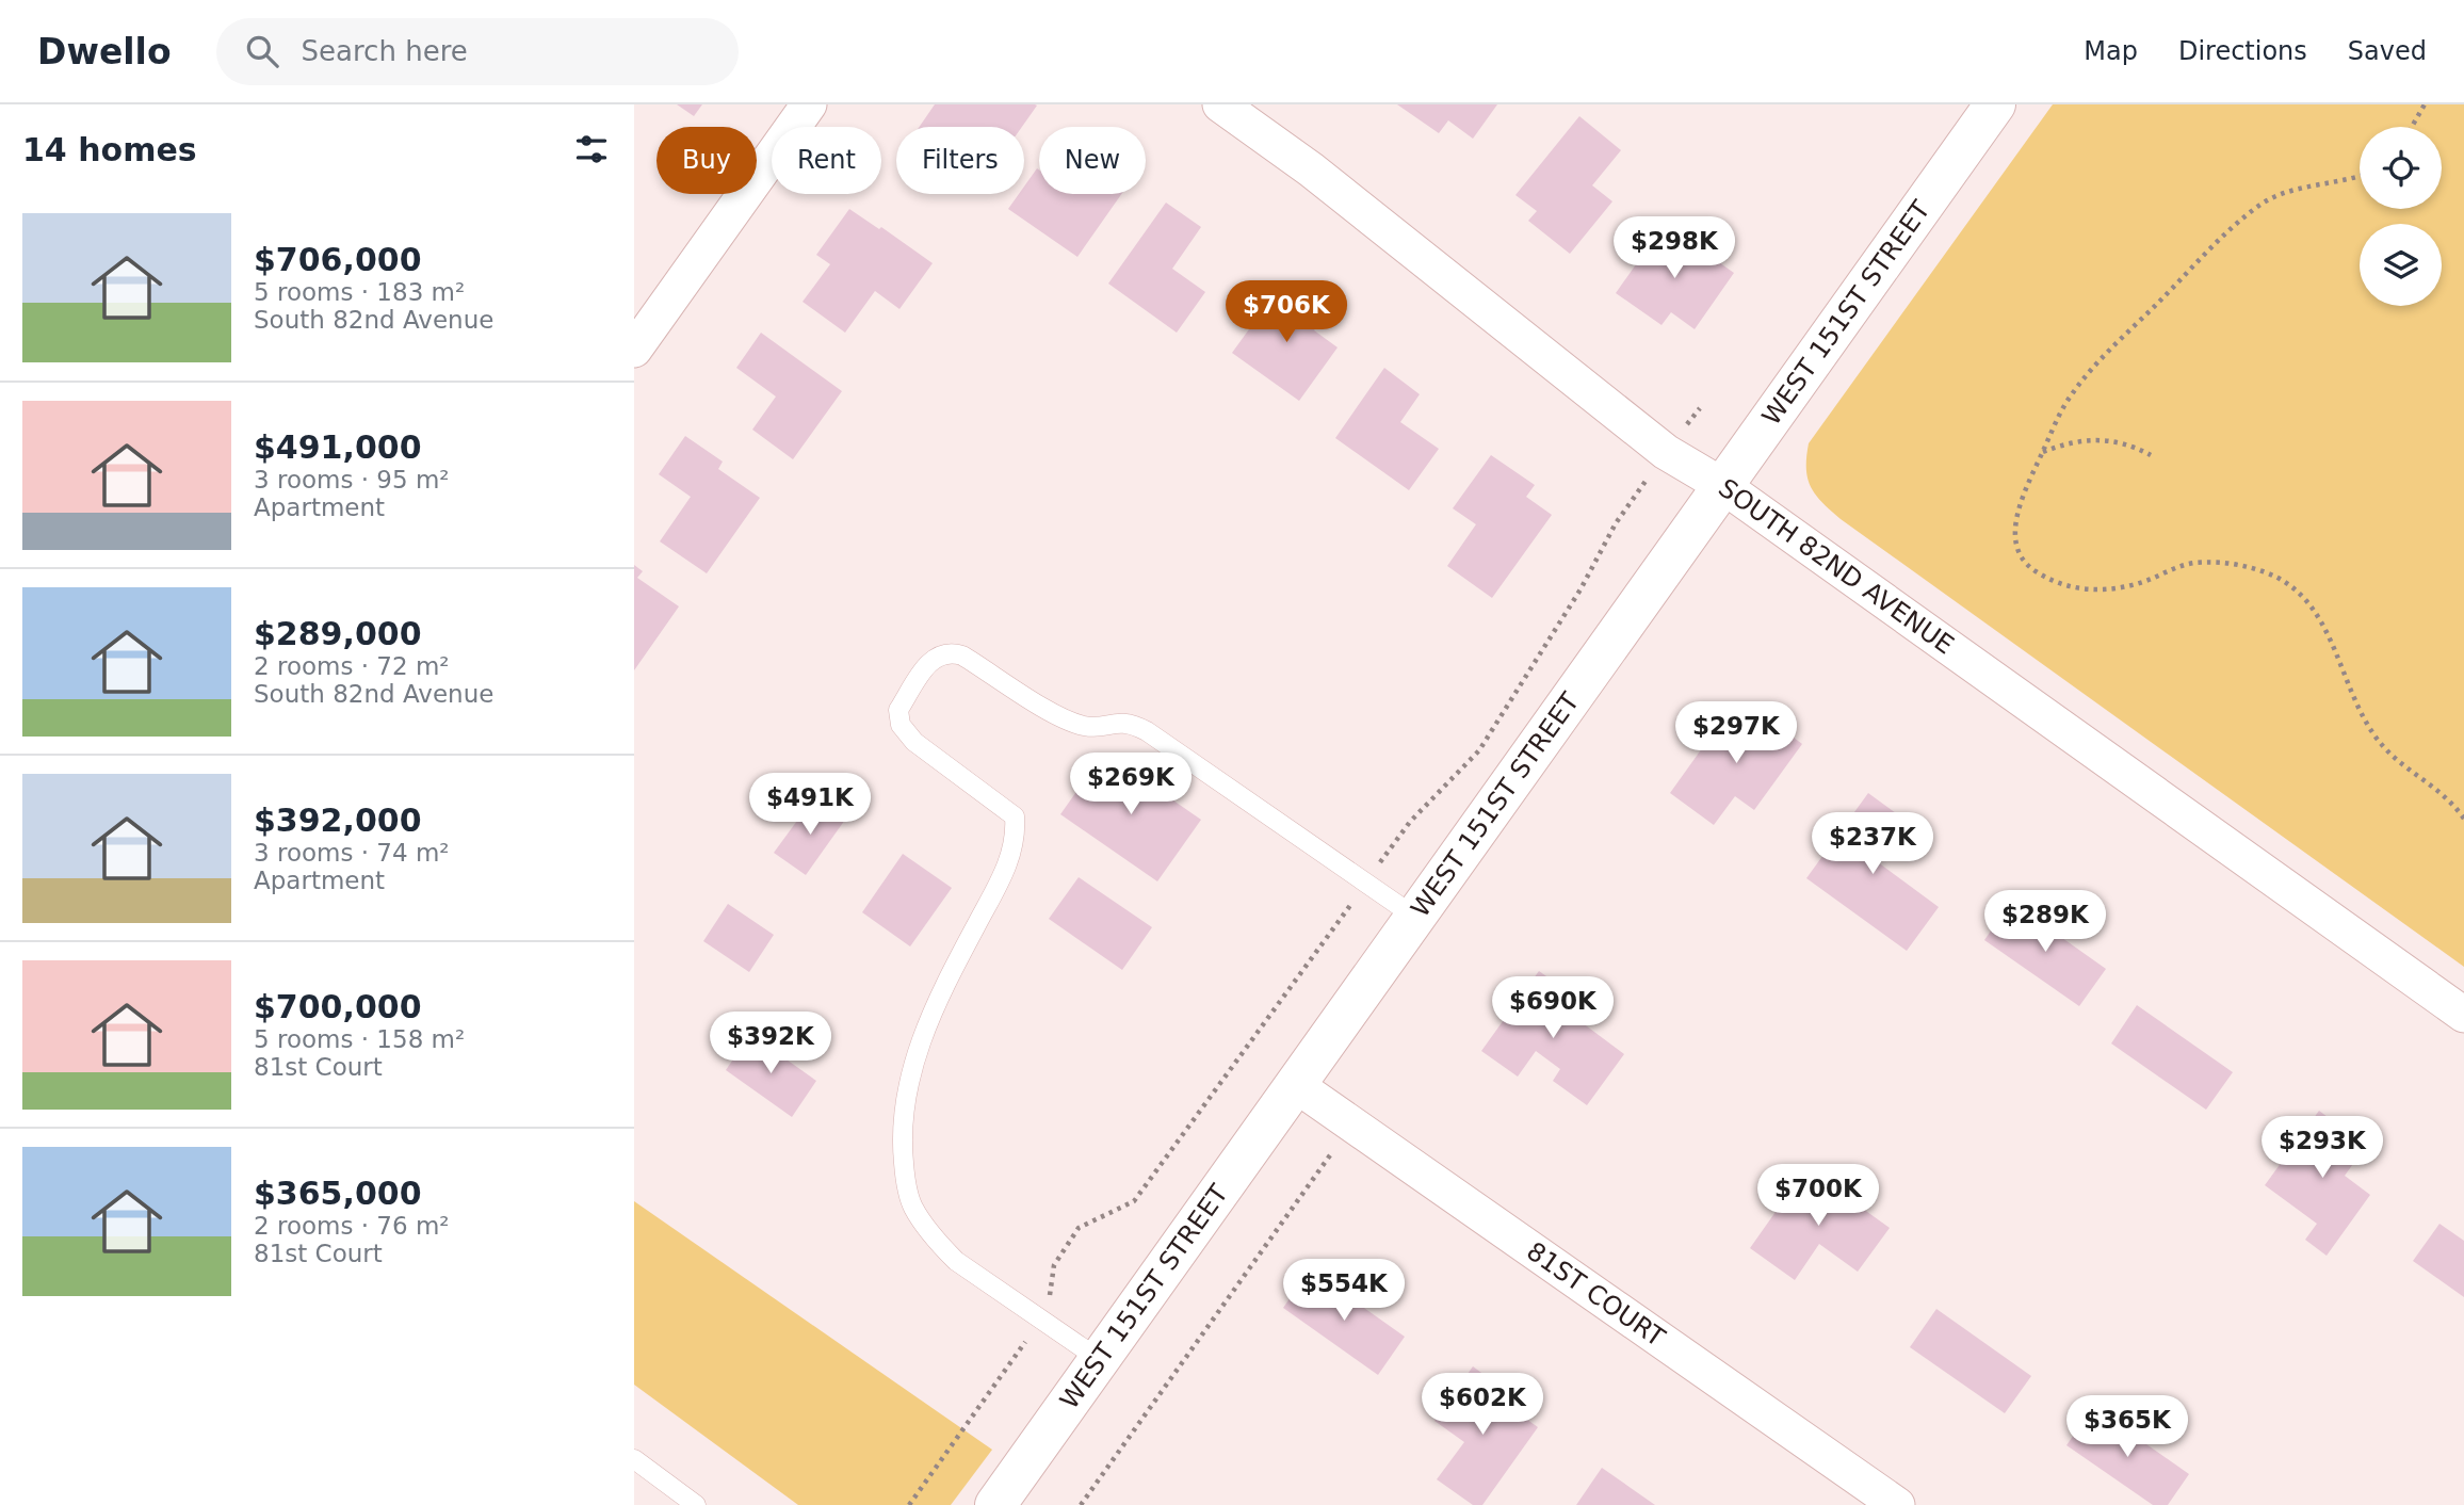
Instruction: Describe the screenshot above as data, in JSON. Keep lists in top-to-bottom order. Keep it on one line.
{"streets":{"street":["WEST 151ST STREET","SOUTH 82ND AVENUE","81ST COURT"]},"crossings":[["WEST 151ST STREET","SOUTH 82ND AVENUE"],["WEST 151ST STREET","81ST COURT"]],"page":{"header":"Dwello","search":"Search here","nav":["Map","Directions","Saved"],"heading":"14 homes","chip":["Buy","Rent","Filters","New"],"list":[{"name":"$706,000","note":"5 rooms · 183 m² · South 82nd Avenue"},{"name":"$491,000","note":"3 rooms · 95 m² · Apartment"},{"name":"$289,000","note":"2 rooms · 72 m² · South 82nd Avenue"},{"name":"$392,000","note":"3 rooms · 74 m² · Apartment"},{"name":"$700,000","note":"5 rooms · 158 m² · 81st Court"},{"name":"$365,000","note":"2 rooms · 76 m² · 81st Court"}],"price":["$298K","$706K","$297K","$269K","$491K","$237K","$289K","$690K","$392K","$293K","$700K","$554K","$602K","$365K"]}}
